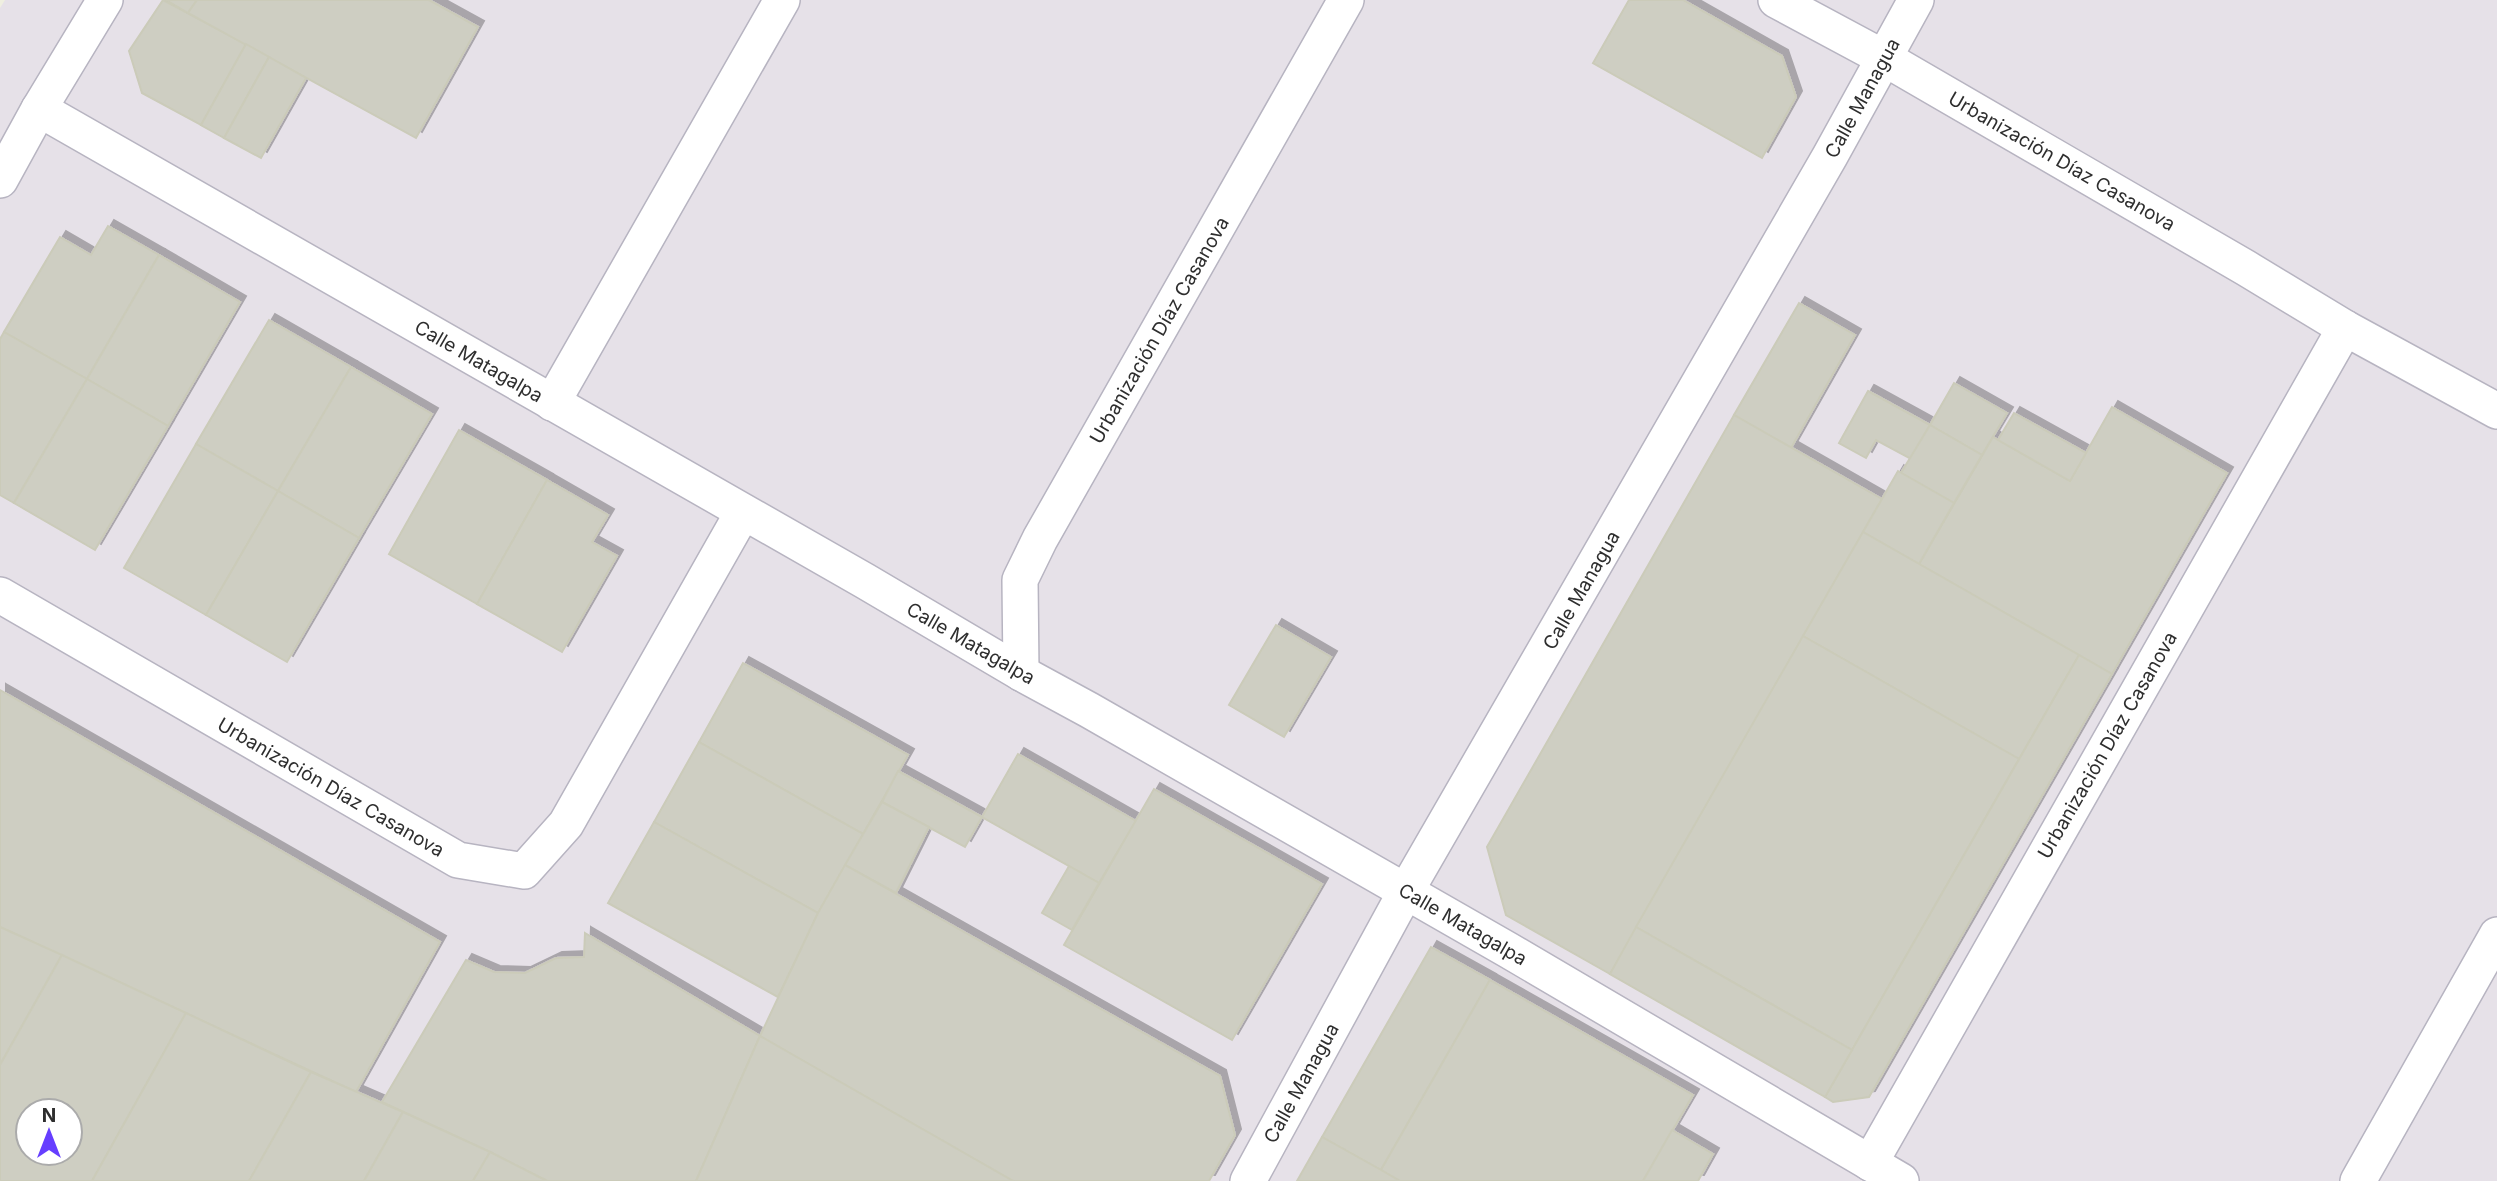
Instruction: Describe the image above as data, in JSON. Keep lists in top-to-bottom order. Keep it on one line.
{"streets":{"street":["Calle Managua","Urbanización Díaz Casanova","Calle Matagalpa"]},"crossings":[["Calle Managua","Urbanización Díaz Casanova"],["Calle Managua","Calle Matagalpa"],["Urbanización Díaz Casanova","Calle Matagalpa"]],"north":"top"}
